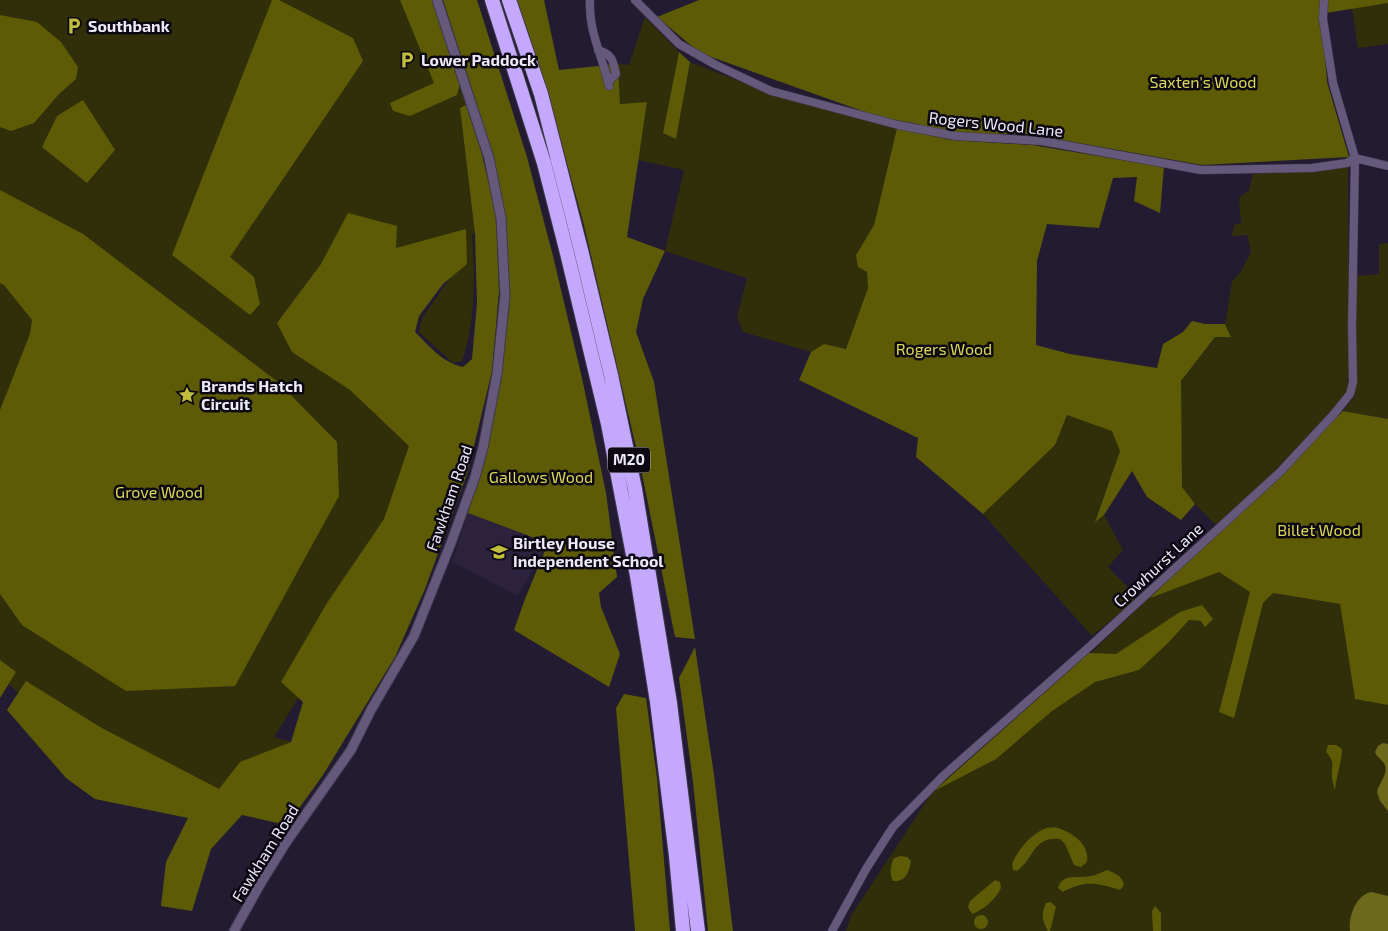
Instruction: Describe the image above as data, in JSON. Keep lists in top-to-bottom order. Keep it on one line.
{"streets":{"highway":["M20"],"street":["Rogers Wood Lane","Fawkham Road","Crowhurst Lane"]},"crossings":[["Rogers Wood Lane","Crowhurst Lane"]],"parks":["Saxten's Wood","Rogers Wood","Gallows Wood","Grove Wood","Billet Wood"],"places":{"parking":["Southbank","Lower Paddock"],"place":["Brands Hatch Circuit"],"school or university":["Birtley House Independent School"]}}
